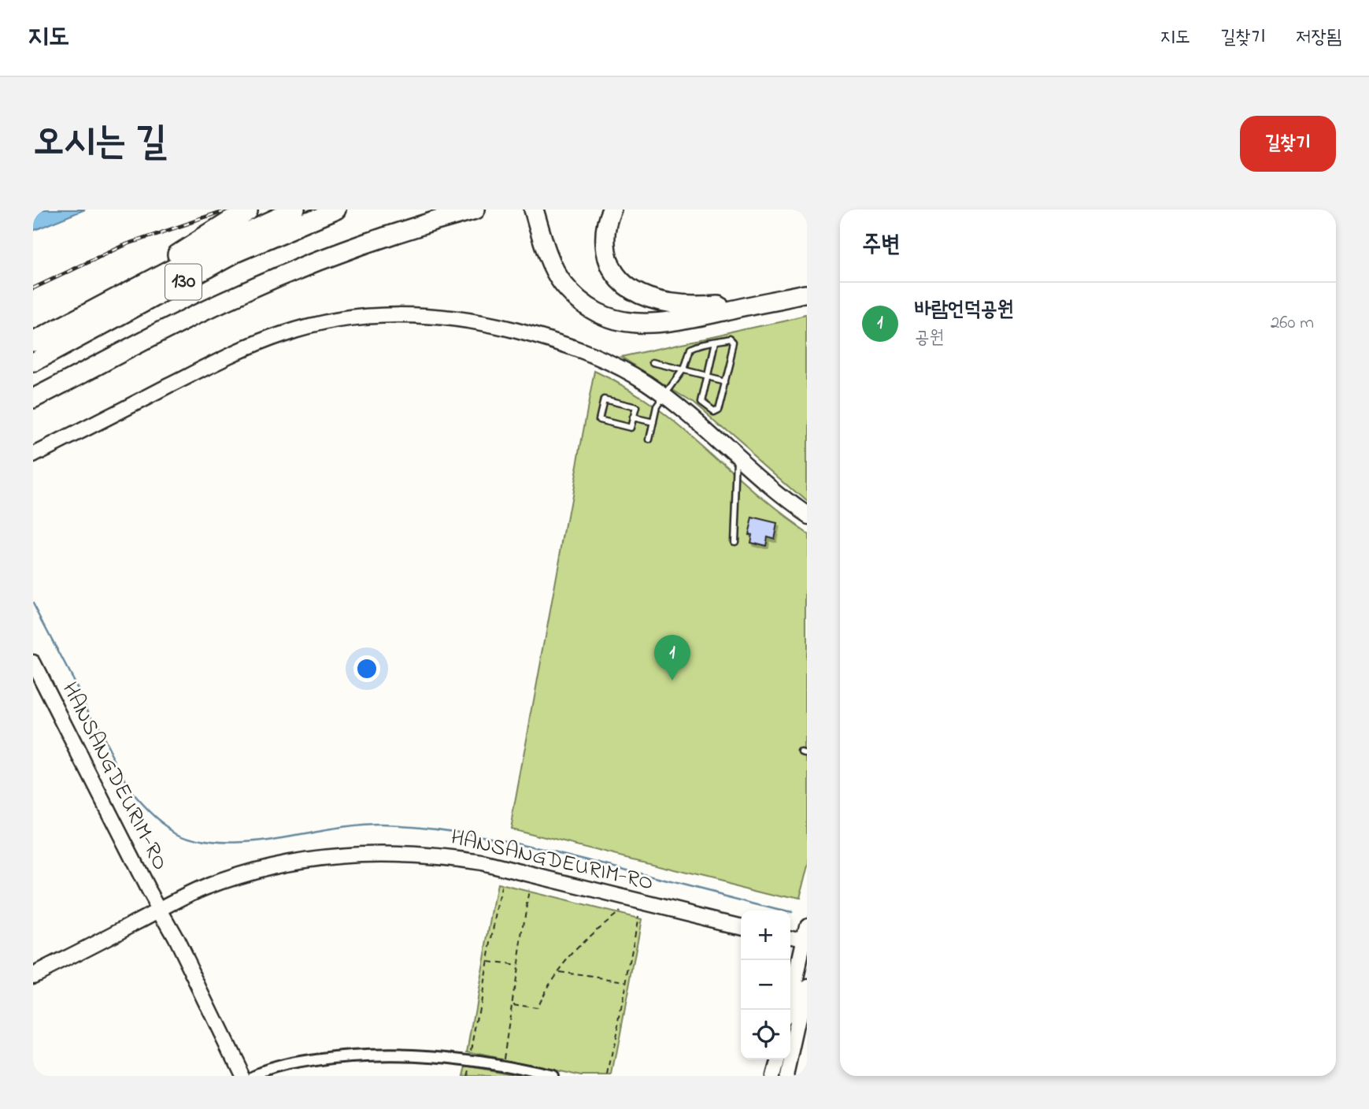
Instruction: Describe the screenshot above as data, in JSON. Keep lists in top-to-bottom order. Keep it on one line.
{"streets":{"highway":["130"],"street":["HANSANGDEURIM-RO"]},"page":{"header":"지도","nav":["지도","길찾기","저장됨"],"title":"오시는 길","buttons":"길찾기","heading":"주변","list":[{"mark":"1","name":"바람언덕공원","note":"공원","value":"260 m"}],"pins":"1","map_buttons":["+","−"]}}
